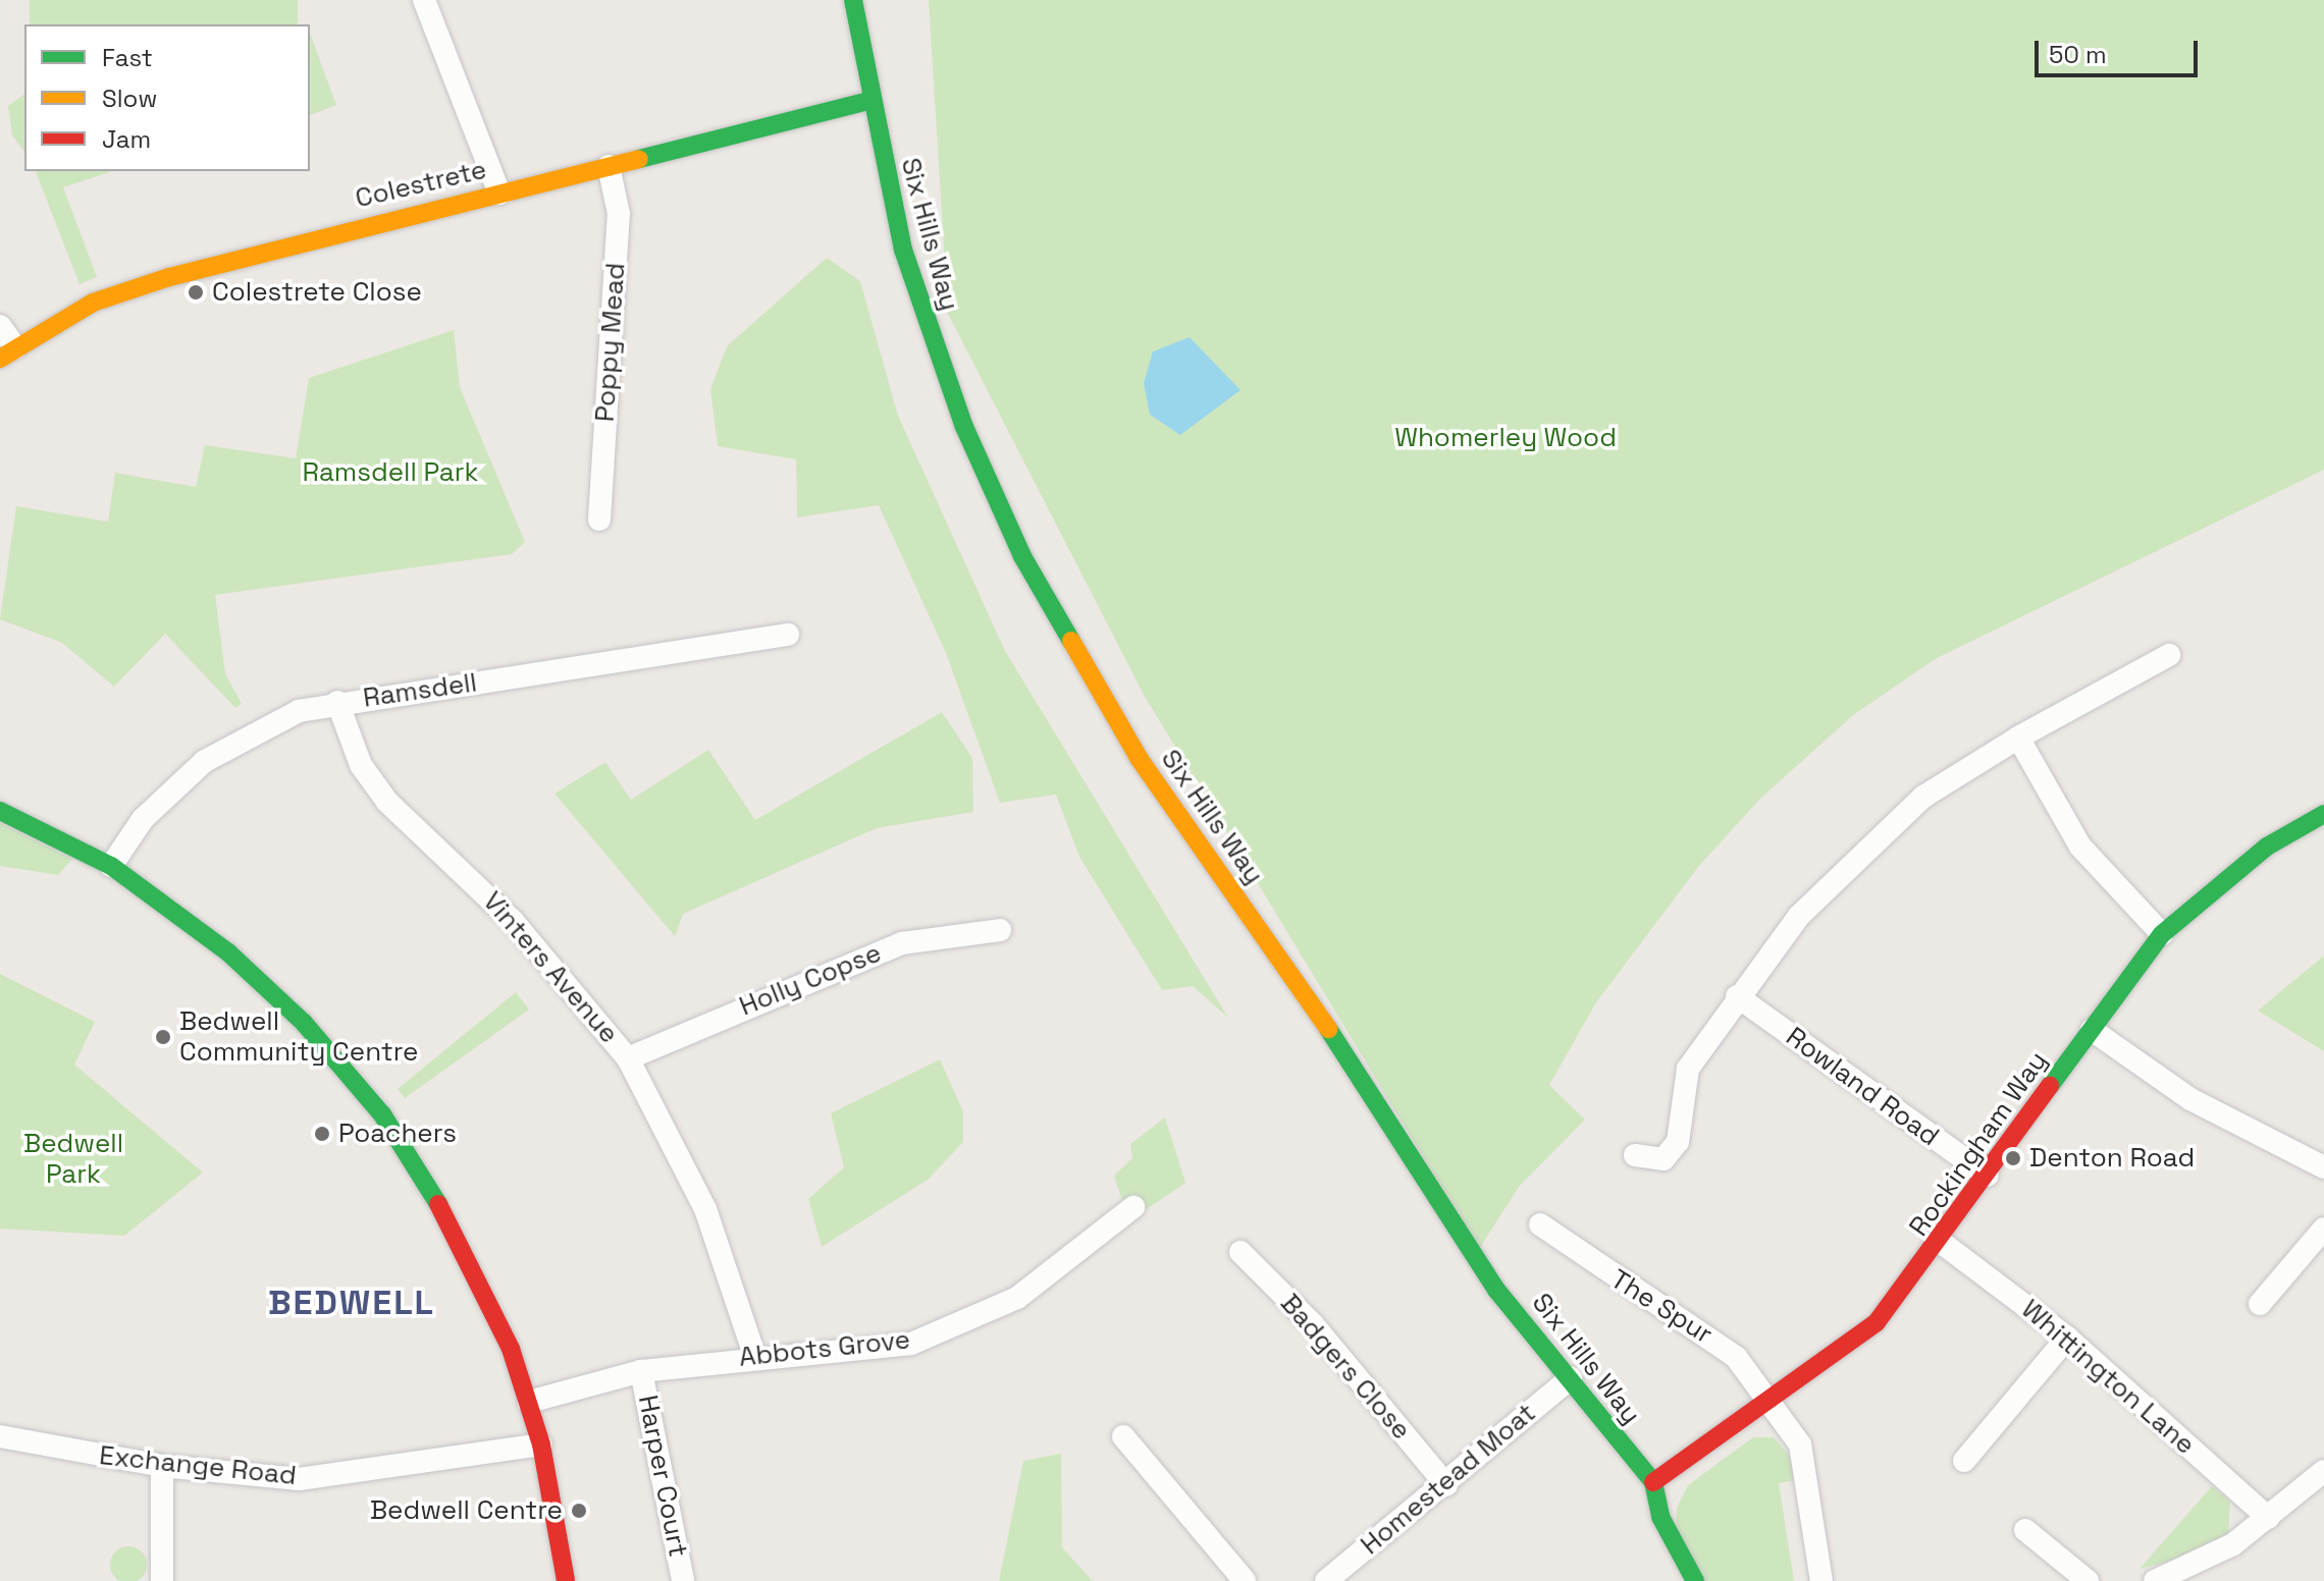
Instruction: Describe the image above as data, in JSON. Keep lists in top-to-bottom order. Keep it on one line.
{"streets":{"street":["Colestrete","Six Hills Way","Poppy Mead","Ramsdell","Vinters Avenue","Holly Copse","Rowland Road","Rockingham Way","The Spur","Abbots Grove","Badgers Close","Whittington Lane","Exchange Road","Harper Court","Homestead Moat"]},"crossings":[["Colestrete","Six Hills Way"],["Colestrete","Poppy Mead"],["Six Hills Way","Rockingham Way"],["Six Hills Way","Homestead Moat"],["Ramsdell","Vinters Avenue"],["Vinters Avenue","Holly Copse"],["Vinters Avenue","Abbots Grove"],["Rowland Road","Rockingham Way"],["Rockingham Way","The Spur"],["Rockingham Way","Whittington Lane"],["Abbots Grove","Harper Court"],["Badgers Close","Homestead Moat"]],"districts":["BEDWELL"],"parks":["Whomerley Wood","Ramsdell Park","Bedwell Park"],"places":["Colestrete Close","Bedwell Community Centre","Poachers","Denton Road","Bedwell Centre"],"legend":["Fast","Slow","Jam"],"scale_bar":"50 m"}
